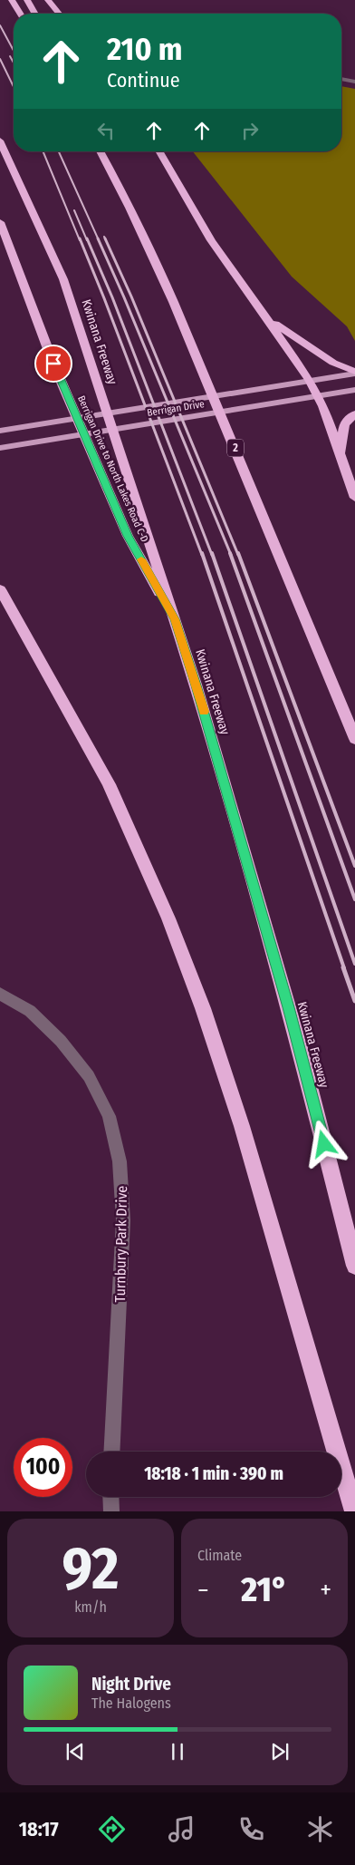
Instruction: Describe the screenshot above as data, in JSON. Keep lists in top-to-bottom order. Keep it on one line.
{"streets":{"highway":["Kwinana Freeway","2","Berrigan Drive to North Lakes Road C-D"],"main road":["Berrigan Drive"],"street":["Turnbury Park Drive"]},"crossings":[["Kwinana Freeway","Berrigan Drive to North Lakes Road C-D"]],"page":{"turn":["210 m","Continue"],"limit":"100","trip":"18:18 · 1 min · 390 m","tile":[["92","km/h"],"Climate"],"heat":["−","21°","+"],"song":["Night Drive","The Halogens"],"tabs":"18:17"}}
